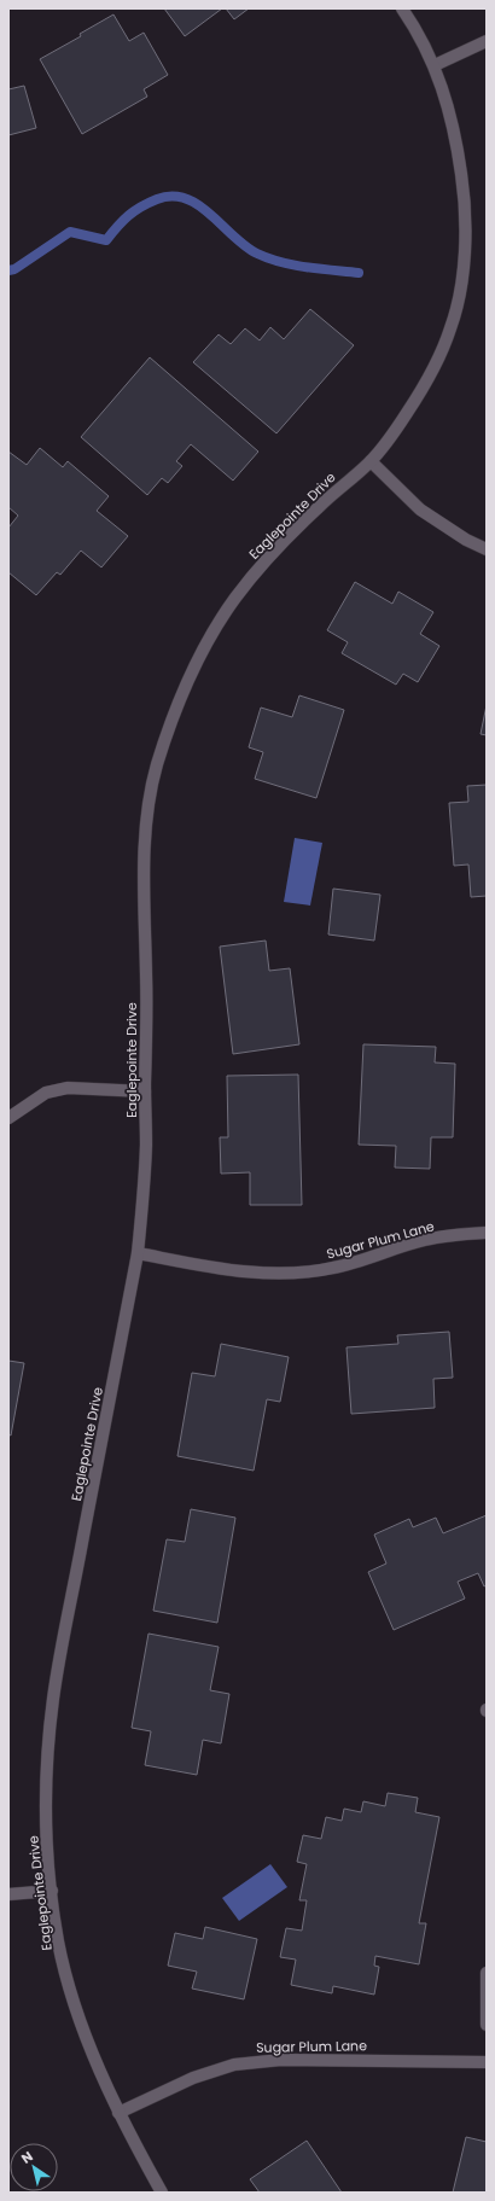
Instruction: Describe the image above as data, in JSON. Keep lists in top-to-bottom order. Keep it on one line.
{"streets":{"street":["Eaglepointe Drive","Sugar Plum Lane"]},"crossings":[["Eaglepointe Drive","Sugar Plum Lane"]],"north":"top left"}
